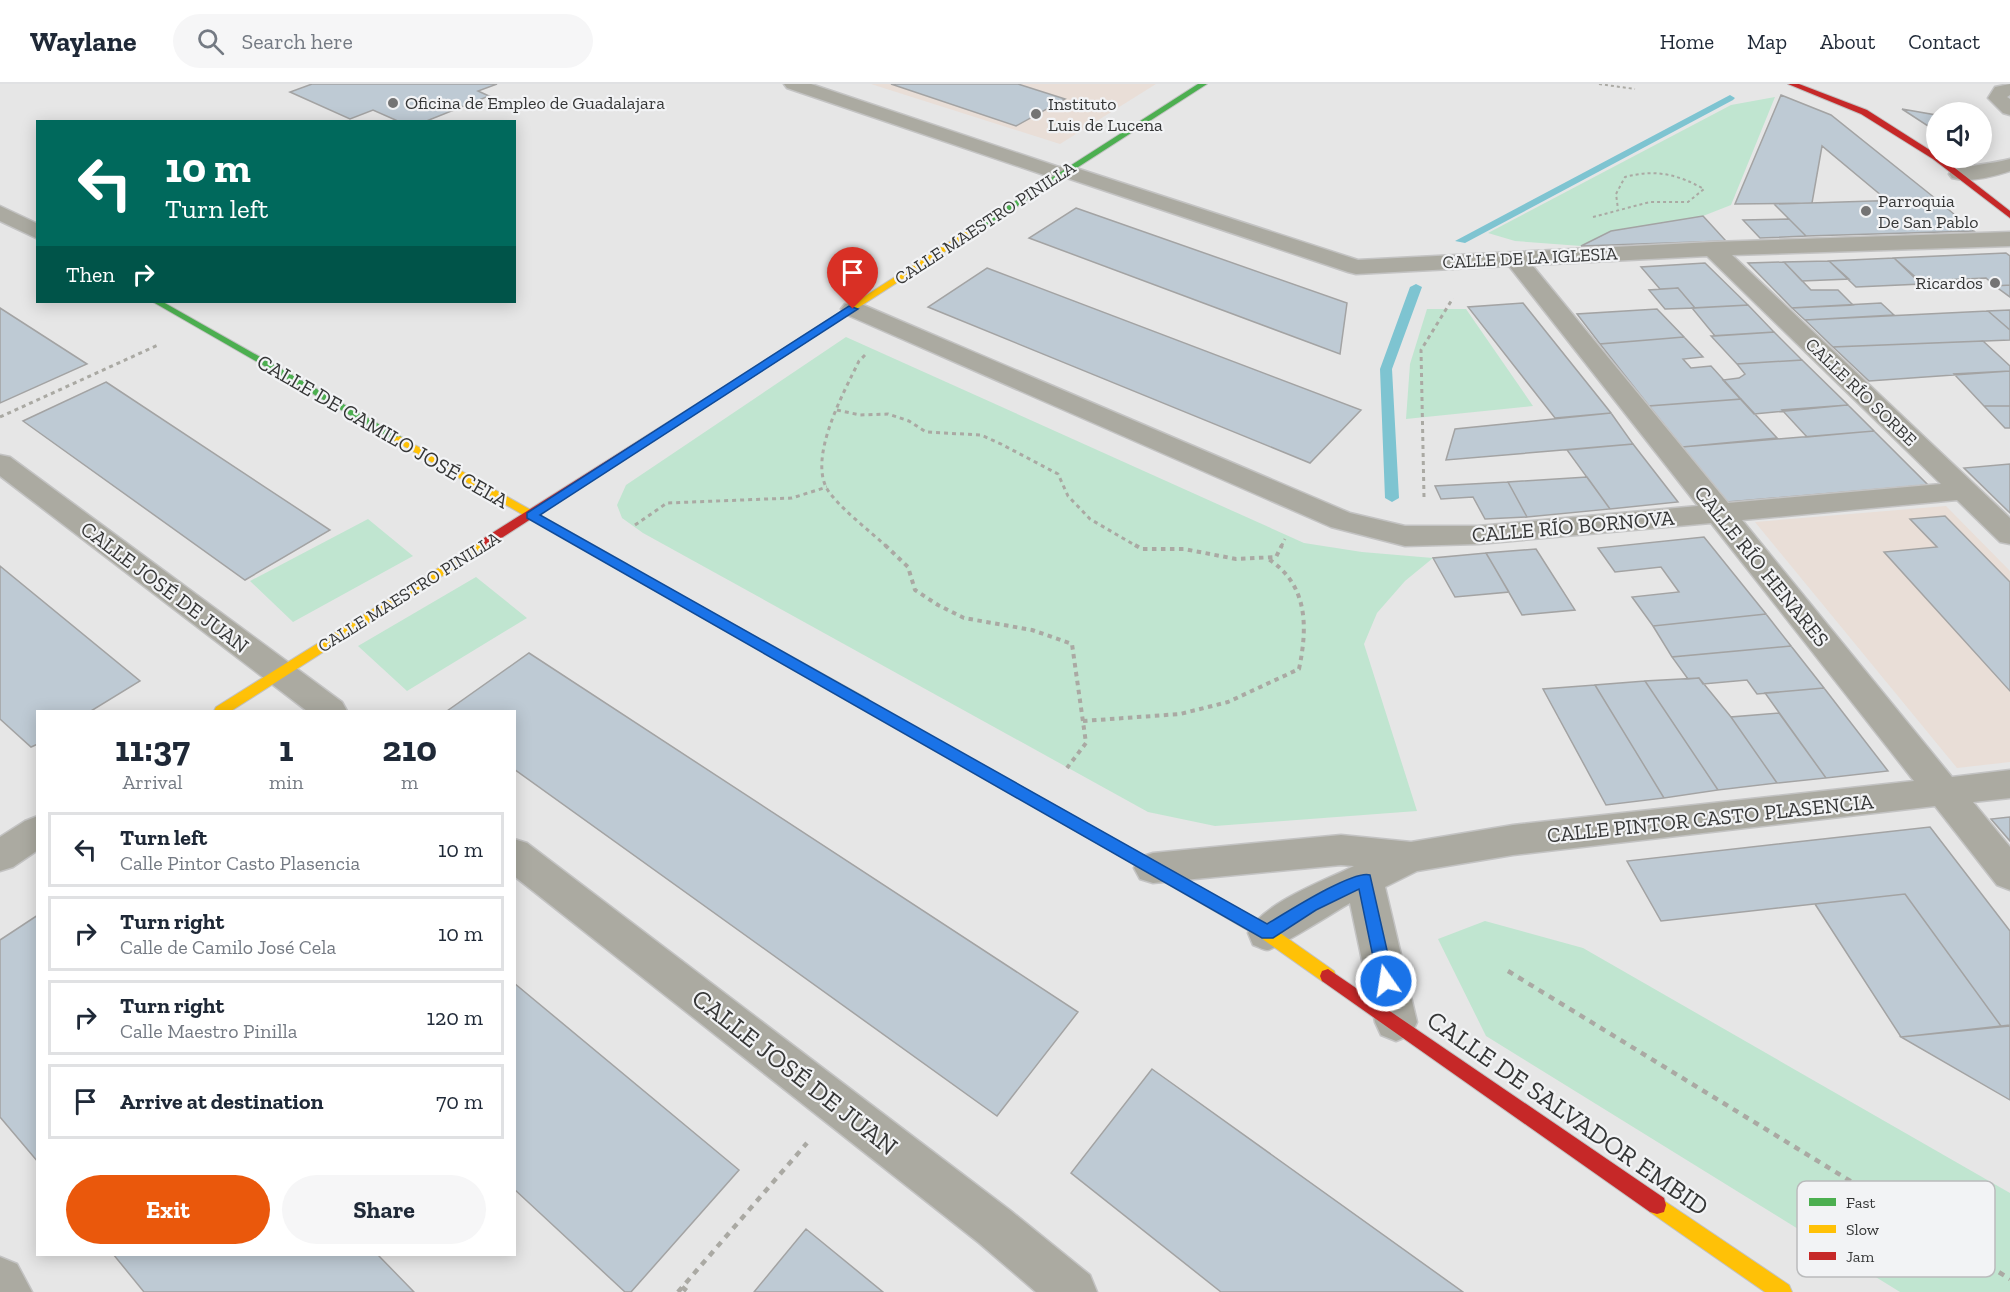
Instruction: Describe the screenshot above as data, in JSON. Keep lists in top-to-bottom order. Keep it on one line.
{"streets":{"street":["CALLE MAESTRO PINILLA","CALLE DE LA IGLESIA","CALLE RÍO SORBE","CALLE DE CAMILO JOSÉ CELA","CALLE RÍO BORNOVA","CALLE RÍO HENARES","CALLE JOSÉ DE JUAN","CALLE PINTOR CASTO PLASENCIA","CALLE DE SALVADOR EMBID"]},"crossings":[["CALLE MAESTRO PINILLA","CALLE DE LA IGLESIA"],["CALLE MAESTRO PINILLA","CALLE DE CAMILO JOSÉ CELA"],["CALLE MAESTRO PINILLA","CALLE RÍO BORNOVA"],["CALLE MAESTRO PINILLA","CALLE JOSÉ DE JUAN"],["CALLE DE LA IGLESIA","CALLE RÍO SORBE"],["CALLE DE LA IGLESIA","CALLE RÍO HENARES"],["CALLE RÍO SORBE","CALLE RÍO BORNOVA"],["CALLE DE CAMILO JOSÉ CELA","CALLE PINTOR CASTO PLASENCIA"],["CALLE DE CAMILO JOSÉ CELA","CALLE DE SALVADOR EMBID"],["CALLE RÍO BORNOVA","CALLE RÍO HENARES"],["CALLE RÍO HENARES","CALLE PINTOR CASTO PLASENCIA"],["CALLE PINTOR CASTO PLASENCIA","CALLE DE SALVADOR EMBID"]],"places":["Oficina de Empleo de Guadalajara","Instituto Luis de Lucena","Parroquia De San Pablo","Ricardos"],"legend":["Fast","Slow","Jam"],"page":{"header":"Waylane","search":"Search here","nav":["Home","Map","About","Contact"],"turn":["10 m","Turn left"],"then":"Then","eta":["11:37","Arrival","1","min","210","m"],"list":[{"name":"Turn left","note":"Calle Pintor Casto Plasencia","value":"10 m"},{"name":"Turn right","note":"Calle de Camilo José Cela","value":"10 m"},{"name":"Turn right","note":"Calle Maestro Pinilla","value":"120 m"},{"name":"Arrive at destination","value":"70 m"}],"buttons":["Exit","Share"]}}
